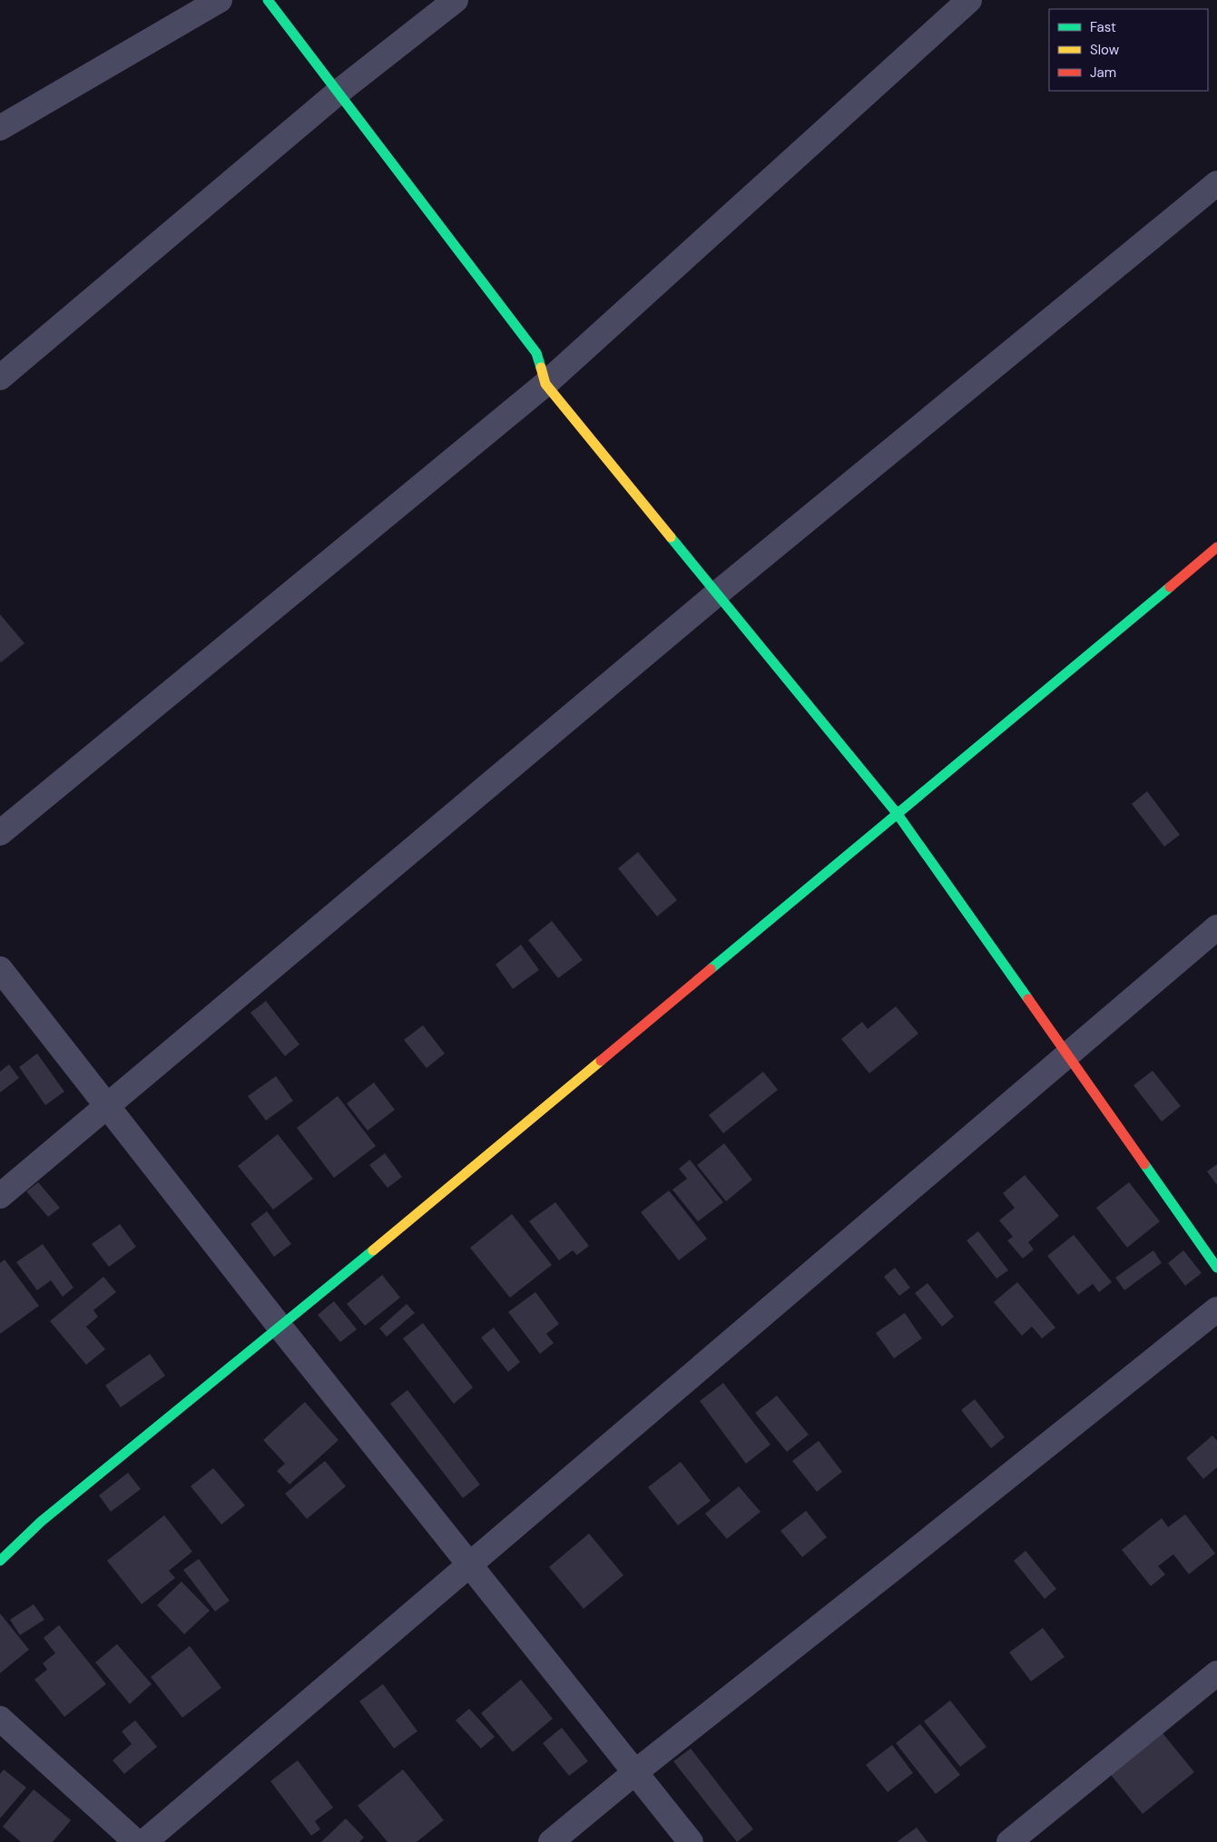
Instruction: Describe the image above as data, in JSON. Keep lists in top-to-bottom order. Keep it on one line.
{"legend":["Fast","Slow","Jam"]}
